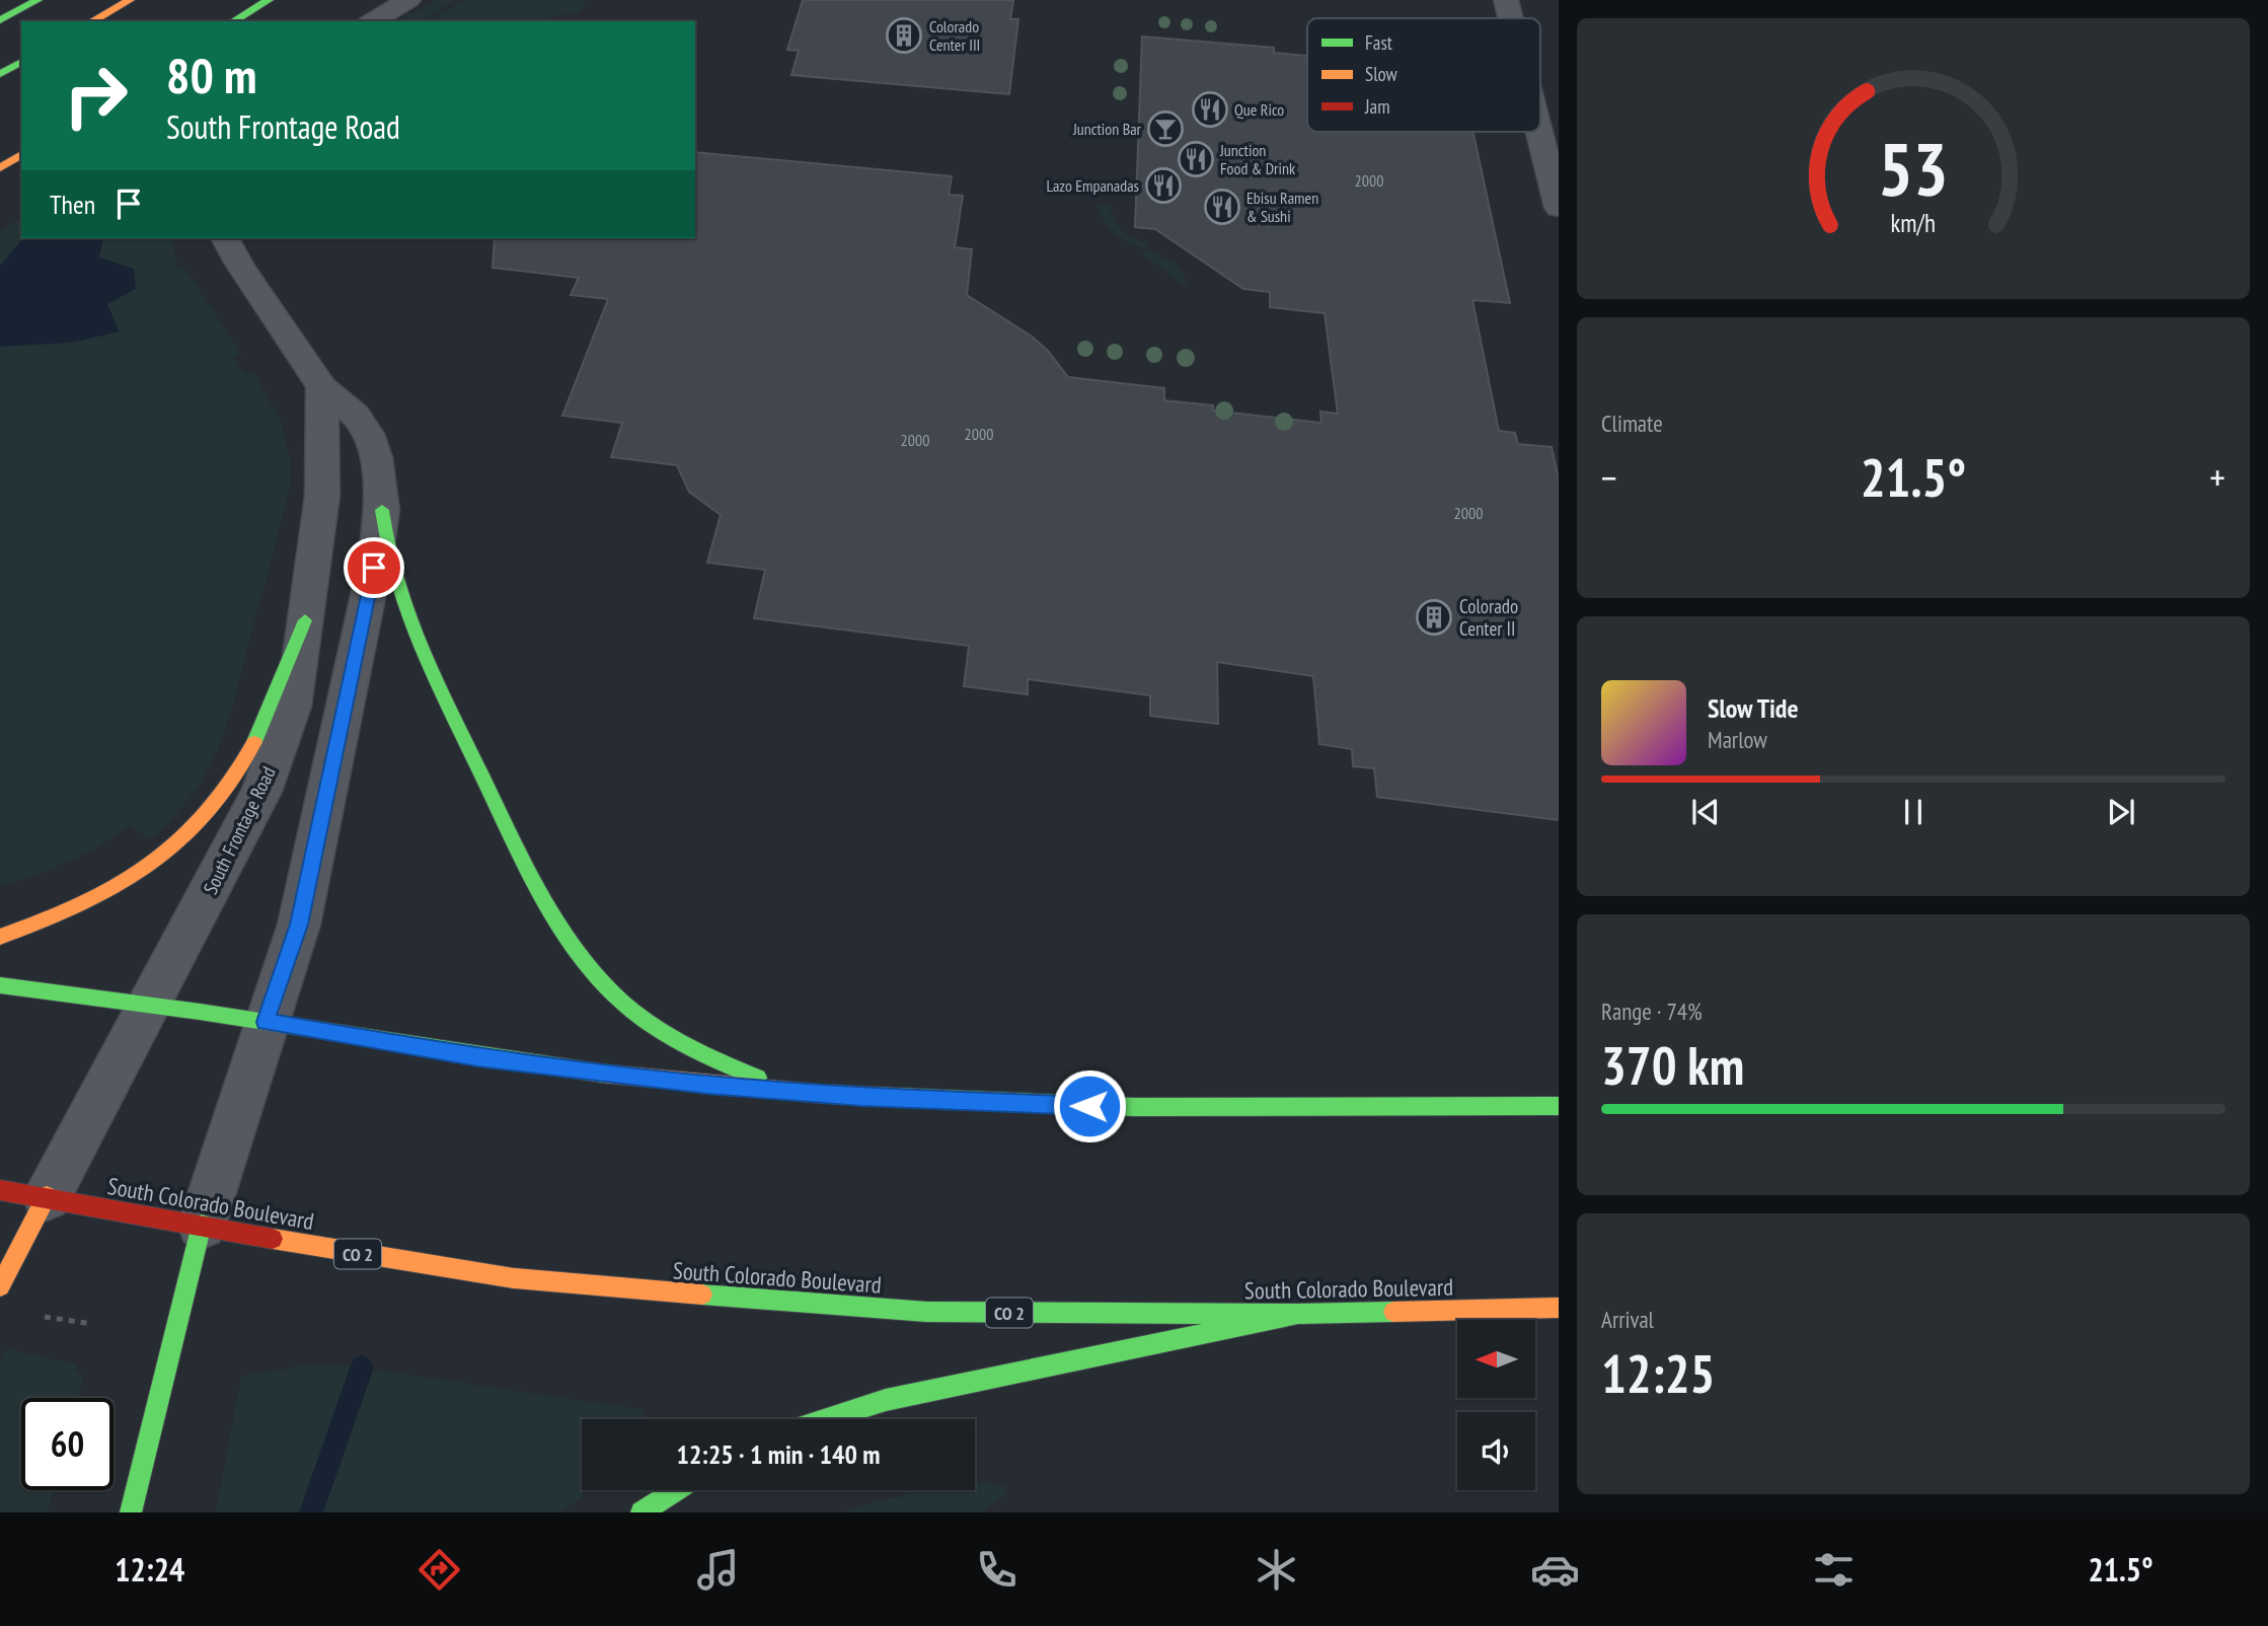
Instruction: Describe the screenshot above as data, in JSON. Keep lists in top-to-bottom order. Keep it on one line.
{"streets":{"main road":["South Colorado Boulevard","CO 2"],"street":["South Frontage Road"]},"crossings":[["South Frontage Road","South Colorado Boulevard"]],"places":{"building":["Colorado Center III","Colorado Center II"],"restaurant":["Que Rico","Junction Food & Drink","Lazo Empanadas","Ebisu Ramen & Sushi"],"bar":["Junction Bar"]},"house_numbers":["2000","2000","2000","2000"],"legend":["Fast","Slow","Jam"],"north":"left","page":{"turn":["80 m","South Frontage Road"],"then":"Then","tile":["Climate",["Range · 74%","370 km"],["Arrival","12:25"]],"heat":["−","21.5°","+"],"song":["Slow Tide","Marlow"],"limit":"60","trip":"12:25 · 1 min · 140 m","tabs":["12:24","21.5°"],"gauge":["53","km/h"]}}
